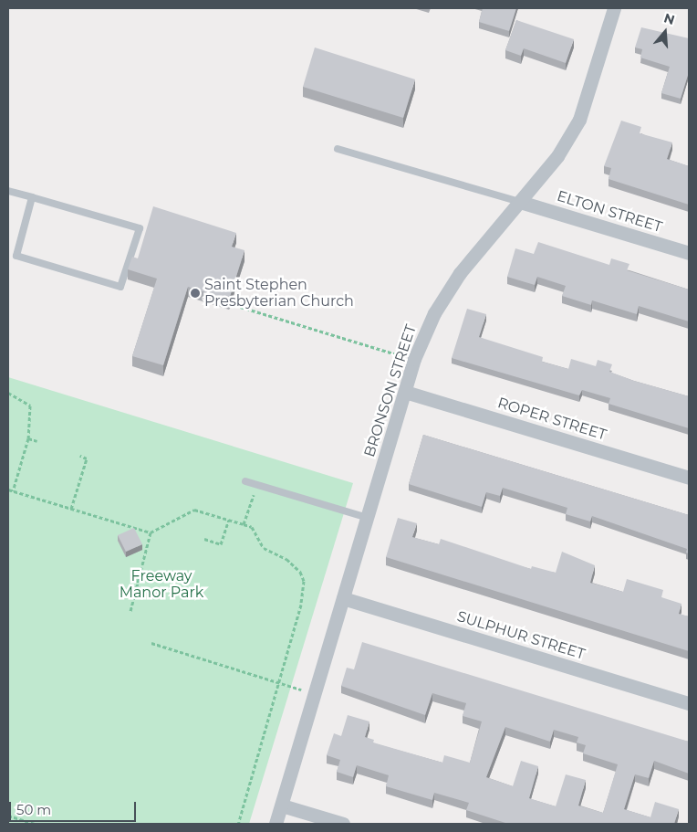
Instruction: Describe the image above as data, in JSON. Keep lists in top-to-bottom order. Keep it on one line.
{"streets":{"street":["ELTON STREET","BRONSON STREET","ROPER STREET","SULPHUR STREET"]},"crossings":[["ELTON STREET","BRONSON STREET"],["BRONSON STREET","ROPER STREET"],["BRONSON STREET","SULPHUR STREET"]],"parks":["Freeway Manor Park"],"places":["Saint Stephen Presbyterian Church"],"scale_bar":"50 m","north":"top"}
